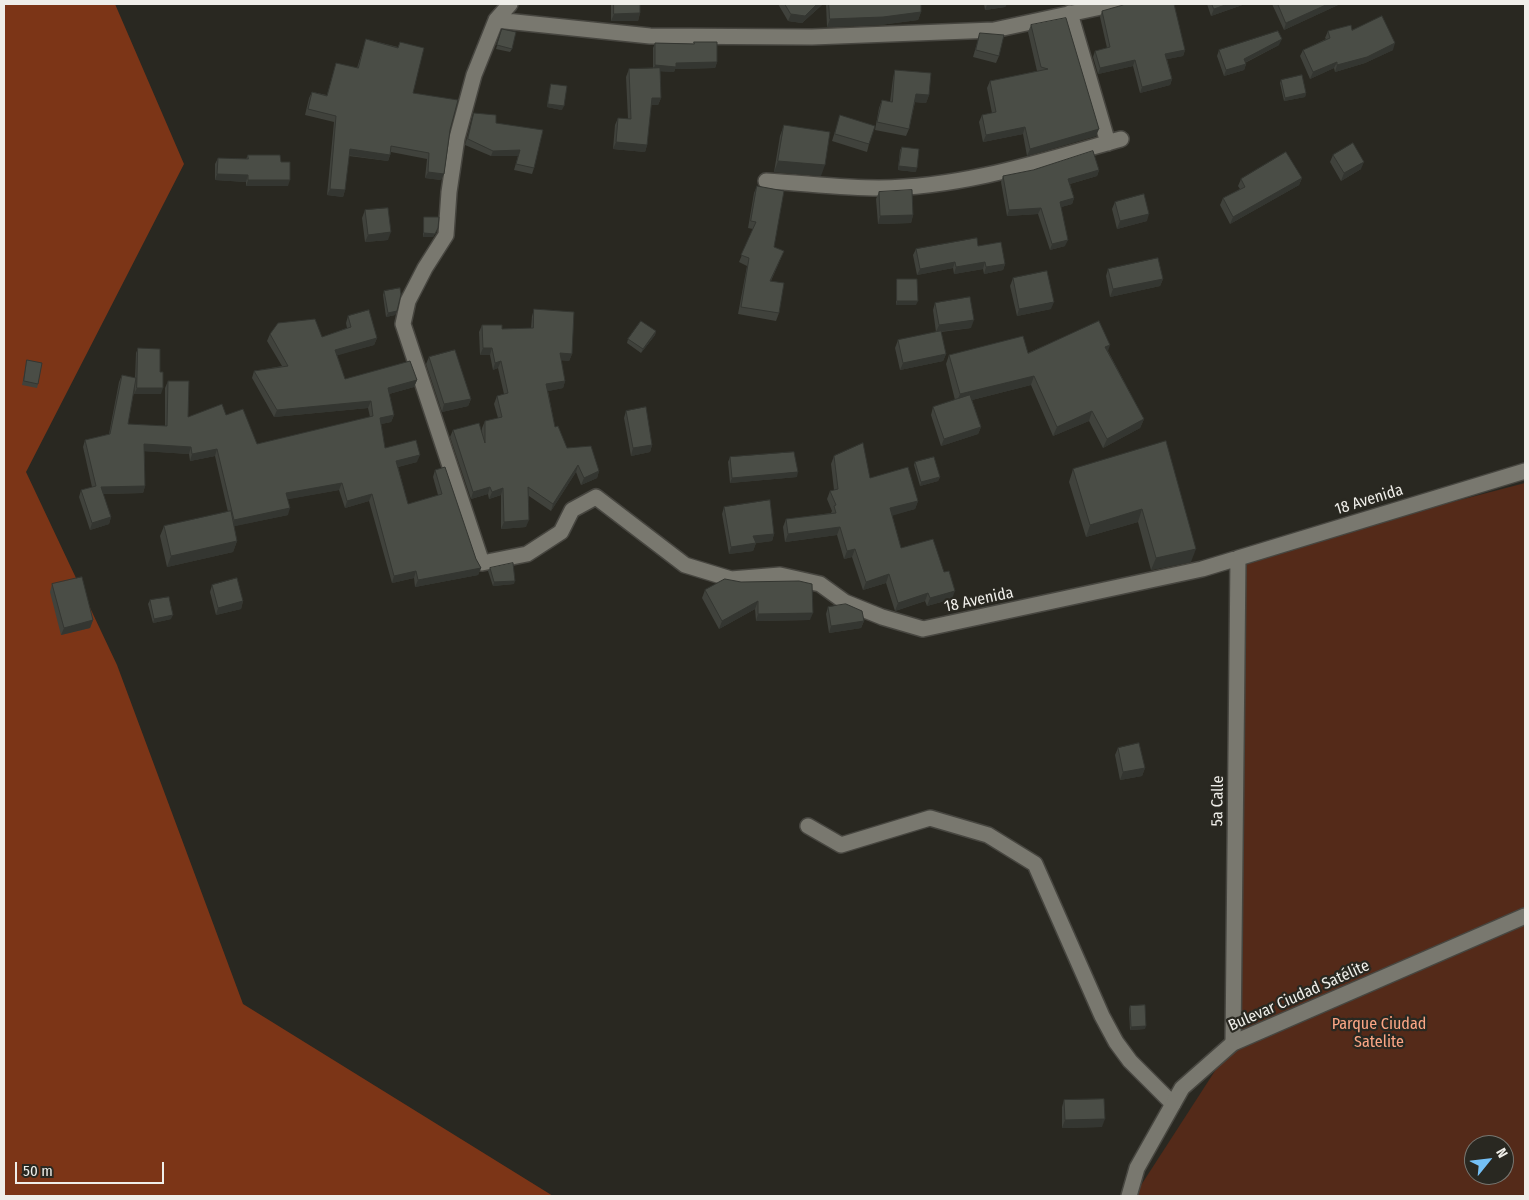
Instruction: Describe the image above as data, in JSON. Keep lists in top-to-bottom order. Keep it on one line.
{"streets":{"street":["18 Avenida","5a Calle","Bulevar Ciudad Satélite"]},"crossings":[["18 Avenida","5a Calle"],["5a Calle","Bulevar Ciudad Satélite"]],"parks":["Parque Ciudad Satelite"],"scale_bar":"50 m","north":"top right"}
